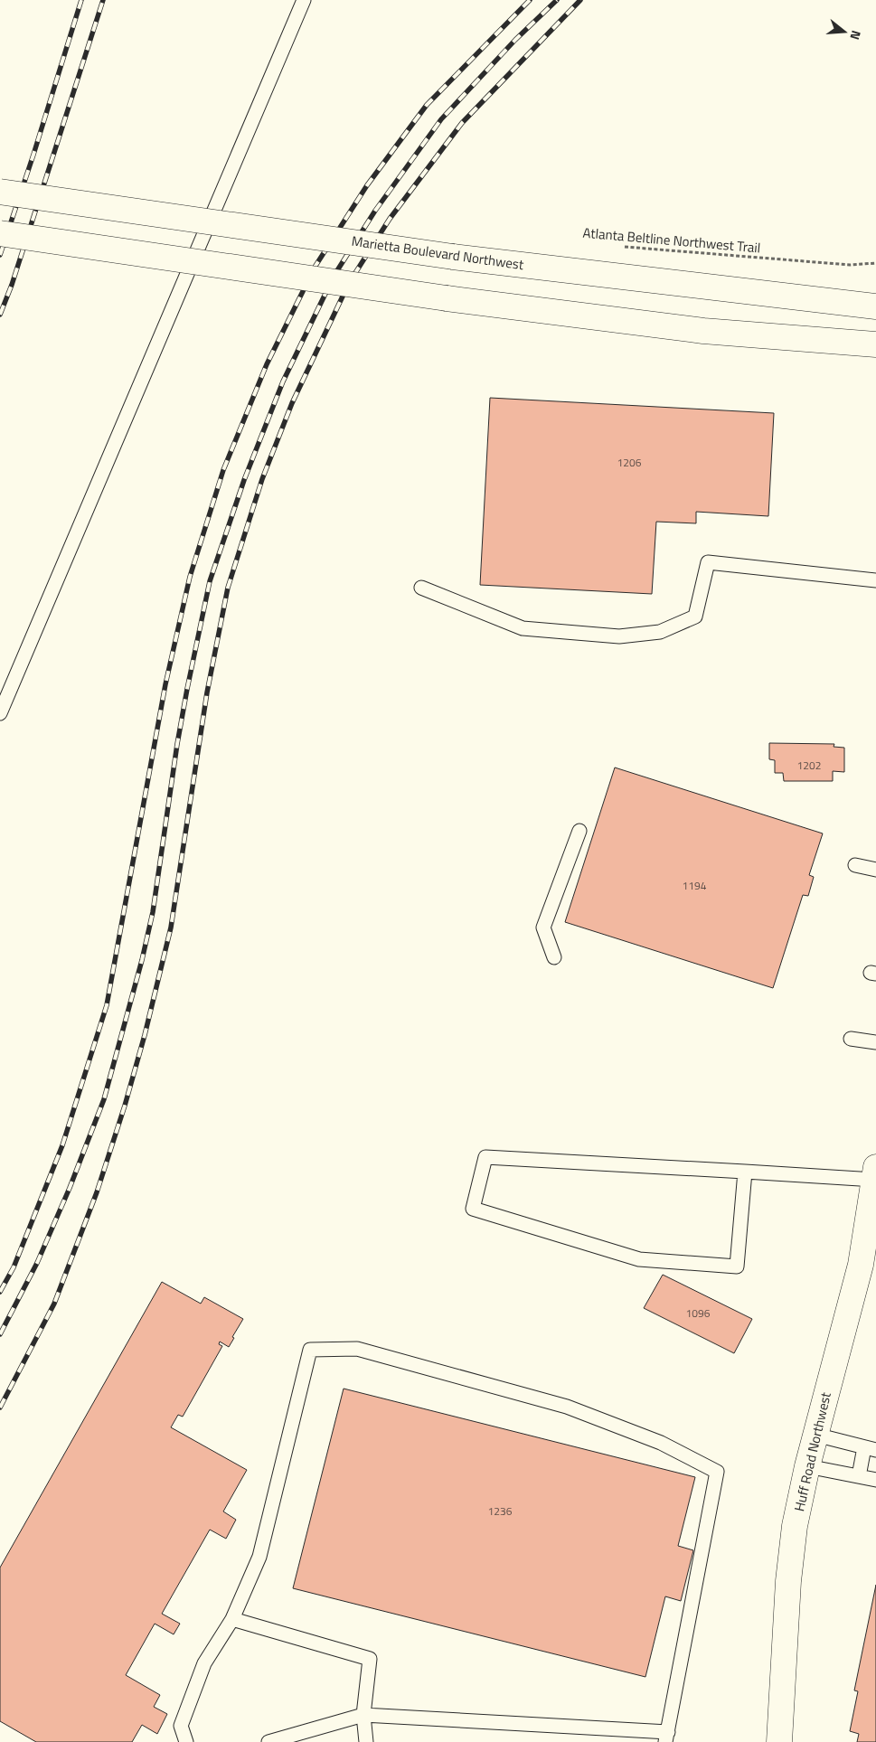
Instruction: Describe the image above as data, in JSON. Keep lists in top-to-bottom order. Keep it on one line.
{"streets":{"main road":["Marietta Boulevard Northwest","Huff Road Northwest"],"path":["Atlanta Beltline Northwest Trail"]},"house_numbers":["1206","1202","1194","1096","1236"],"north":"right"}
